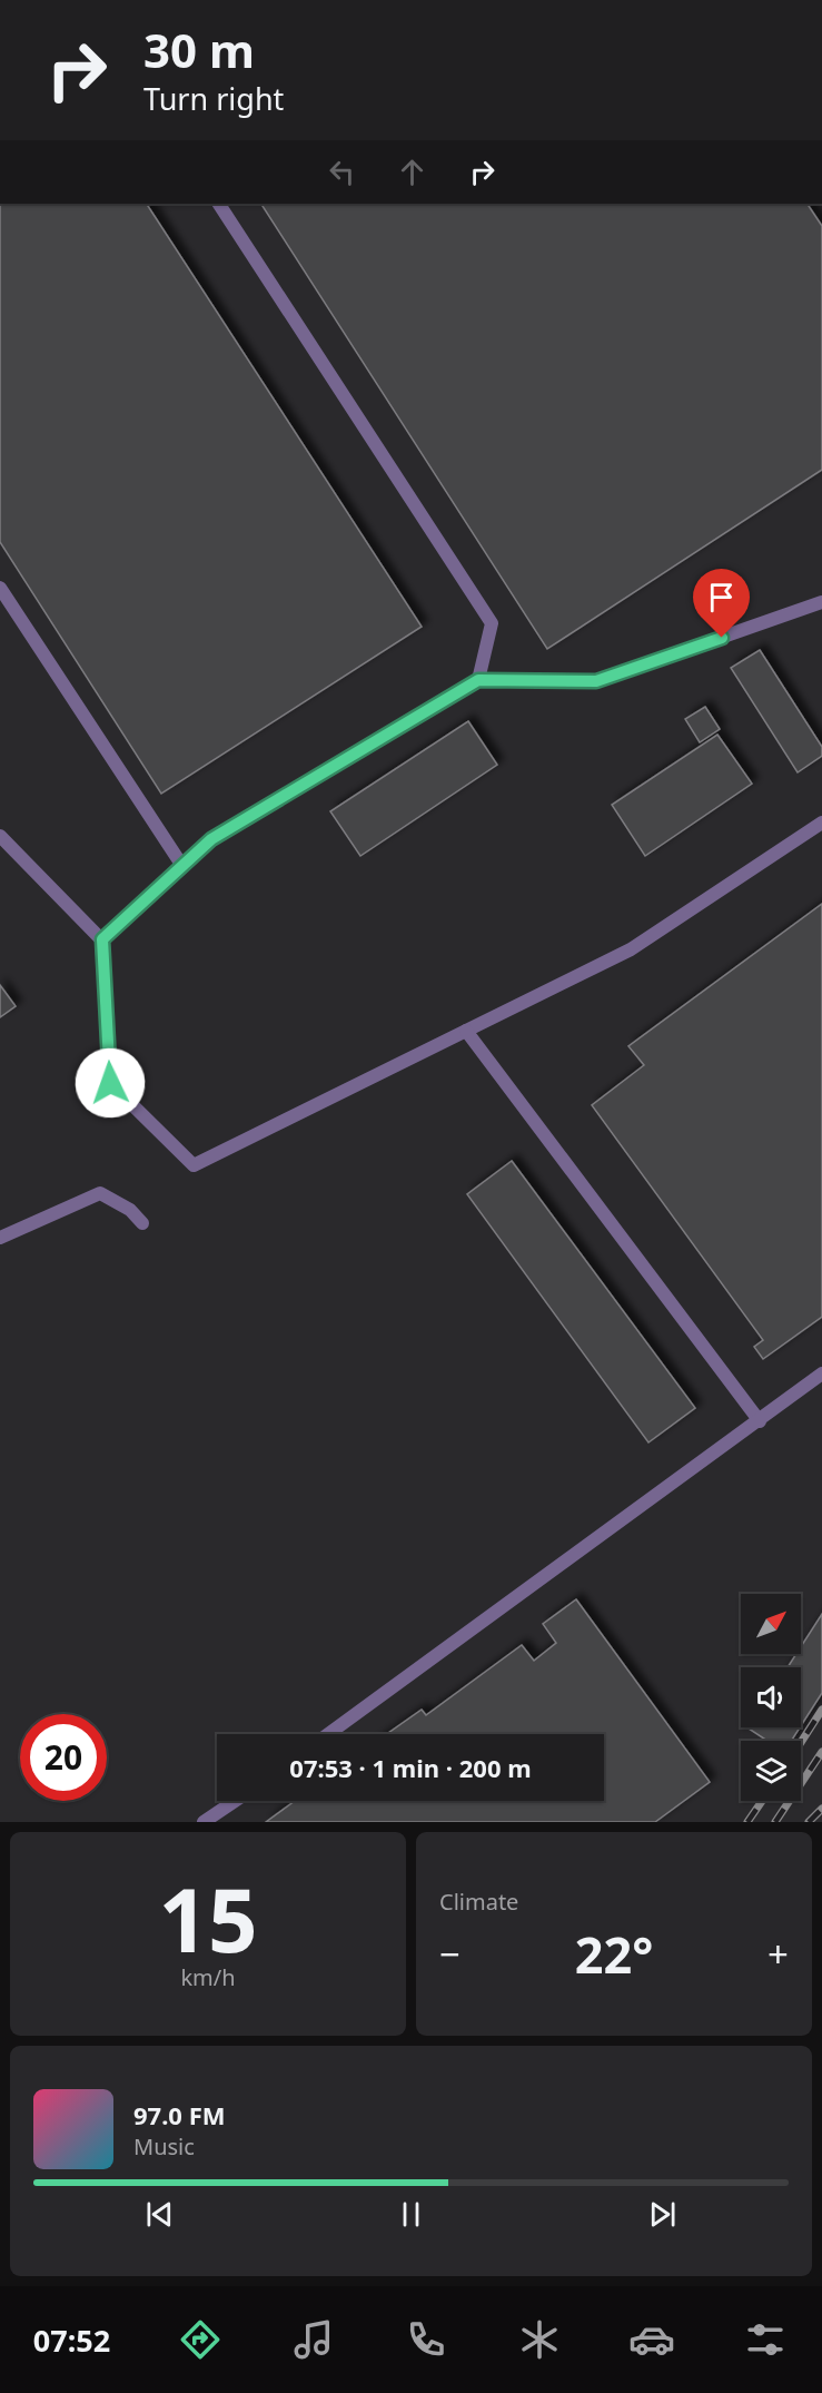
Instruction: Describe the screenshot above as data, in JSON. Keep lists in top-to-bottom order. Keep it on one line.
{"north":"top right","page":{"turn":["30 m","Turn right"],"limit":"20","trip":"07:53 · 1 min · 200 m","tile":[["15","km/h"],"Climate"],"heat":["−","22°","+"],"song":["97.0 FM","Music"],"tabs":"07:52"}}
